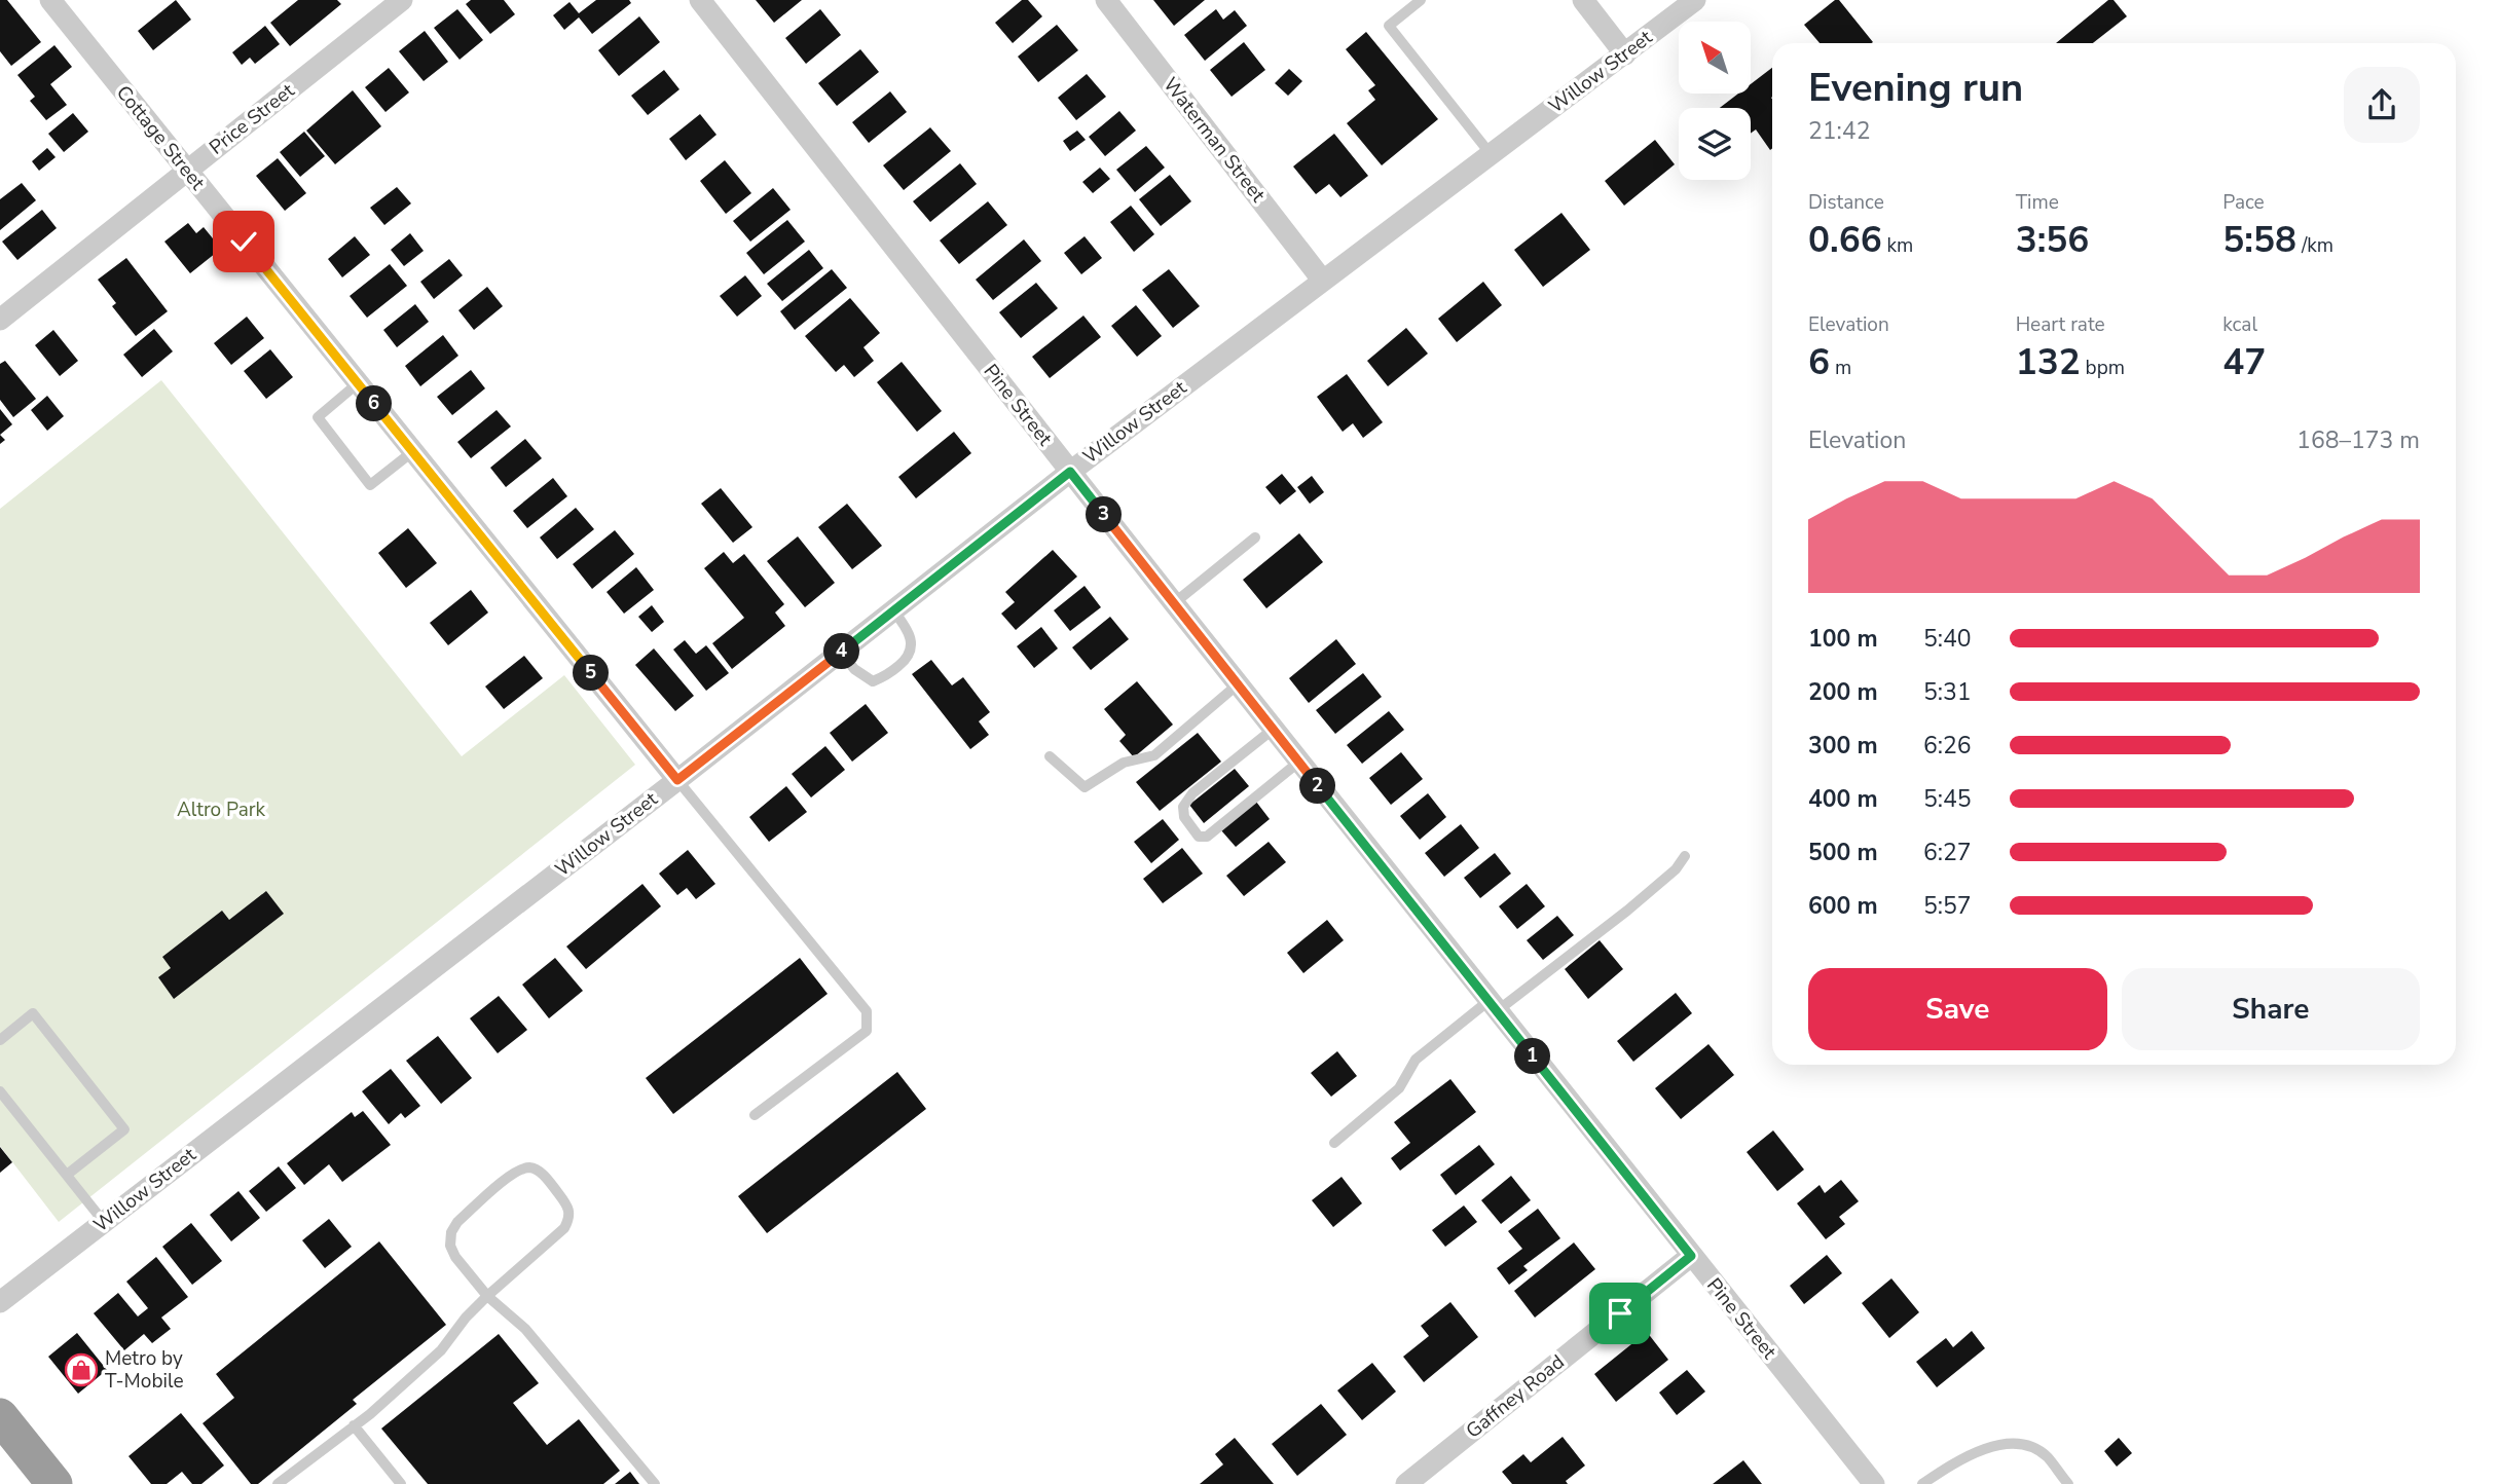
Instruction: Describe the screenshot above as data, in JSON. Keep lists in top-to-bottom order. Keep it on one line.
{"streets":{"street":["Willow Street","Price Street","Cottage Street","Waterman Street","Pine Street","Gaffney Road"]},"crossings":[["Willow Street","Cottage Street"],["Willow Street","Waterman Street"],["Willow Street","Pine Street"],["Price Street","Cottage Street"],["Pine Street","Gaffney Road"]],"parks":["Altro Park"],"places":{"shop":["Metro by T-Mobile"]},"north":"top left","page":{"heading":["Evening run","21:42"],"stats":[["Distance","0.66 km"],["Time","3:56"],["Pace","5:58 /km"],["Elevation","6 m"],["Heart rate","132 bpm"],["kcal","47"]],"pins":["6","3","4","5","2","1"],"chart":["Elevation","168–173 m"],"list":[{"name":"100 m","note":"5:40"},{"name":"200 m","note":"5:31"},{"name":"300 m","note":"6:26"},{"name":"400 m","note":"5:45"},{"name":"500 m","note":"6:27"},{"name":"600 m","note":"5:57"}],"buttons":["Save","Share"]}}
